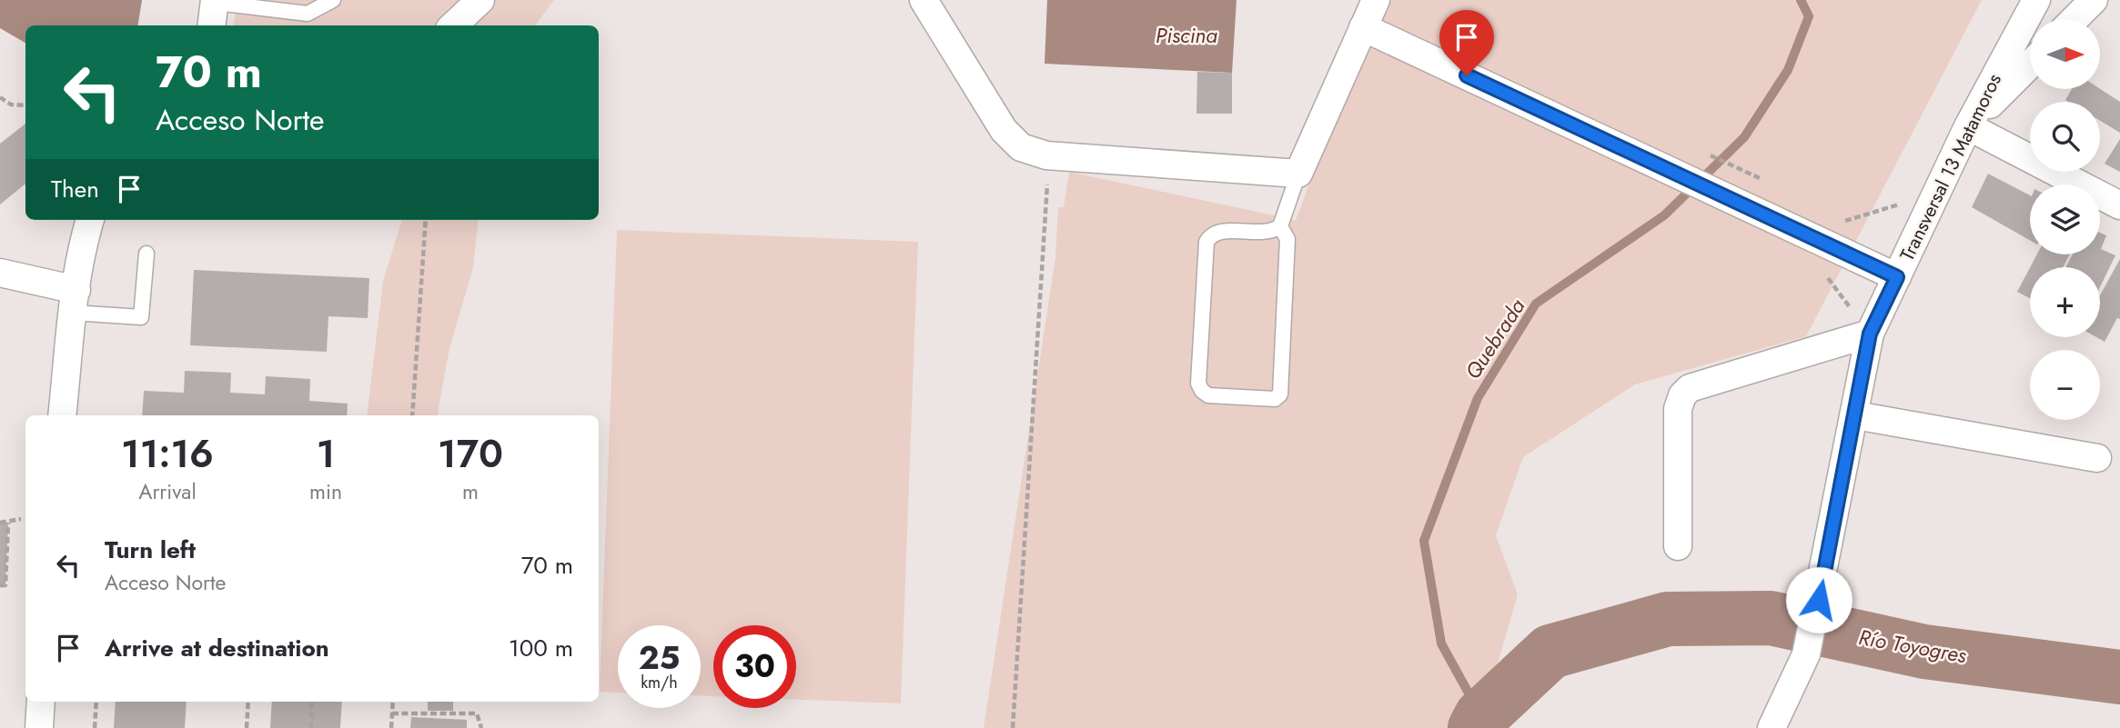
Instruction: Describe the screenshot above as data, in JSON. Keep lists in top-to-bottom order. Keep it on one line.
{"streets":{"street":["Transversal 13 Matamoros"]},"water":["Piscina","Quebrada","Río Toyogres"],"north":"right","page":{"map_buttons":["+","−"],"turn":["70 m","Acceso Norte"],"then":"Then","eta":["11:16","Arrival","1","min","170","m"],"list":[{"name":"Turn left","note":"Acceso Norte","value":"70 m"},{"name":"Arrive at destination","value":"100 m"}],"speed":"25 km/h","limit":"30"}}
